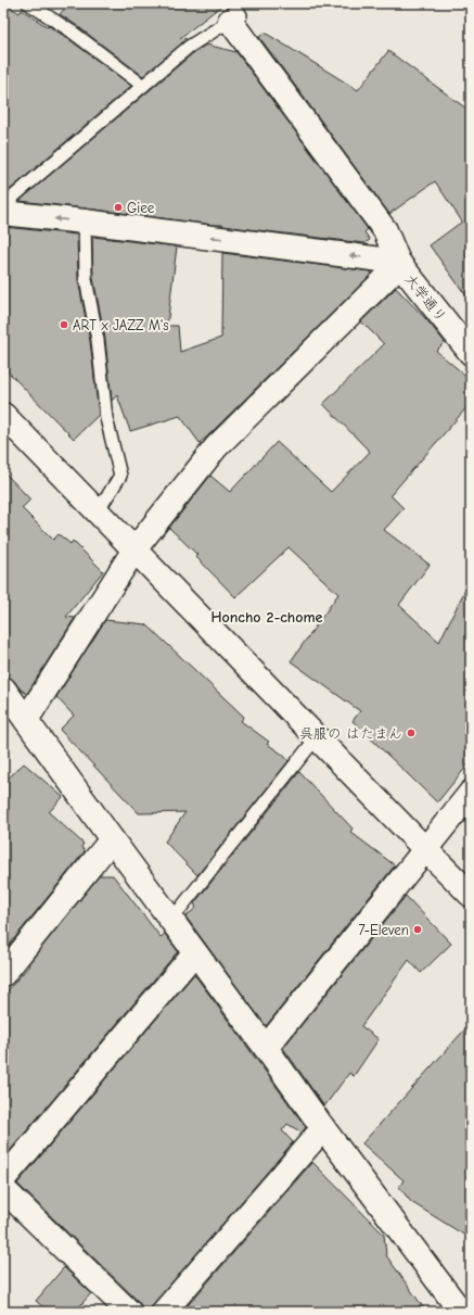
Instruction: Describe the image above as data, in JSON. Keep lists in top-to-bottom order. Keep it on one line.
{"streets":{"street":["大学通り"]},"districts":["Honcho 2-chome"],"places":["Giee","ART x JAZZ M's","呉服の はたまん","7-Eleven"]}
